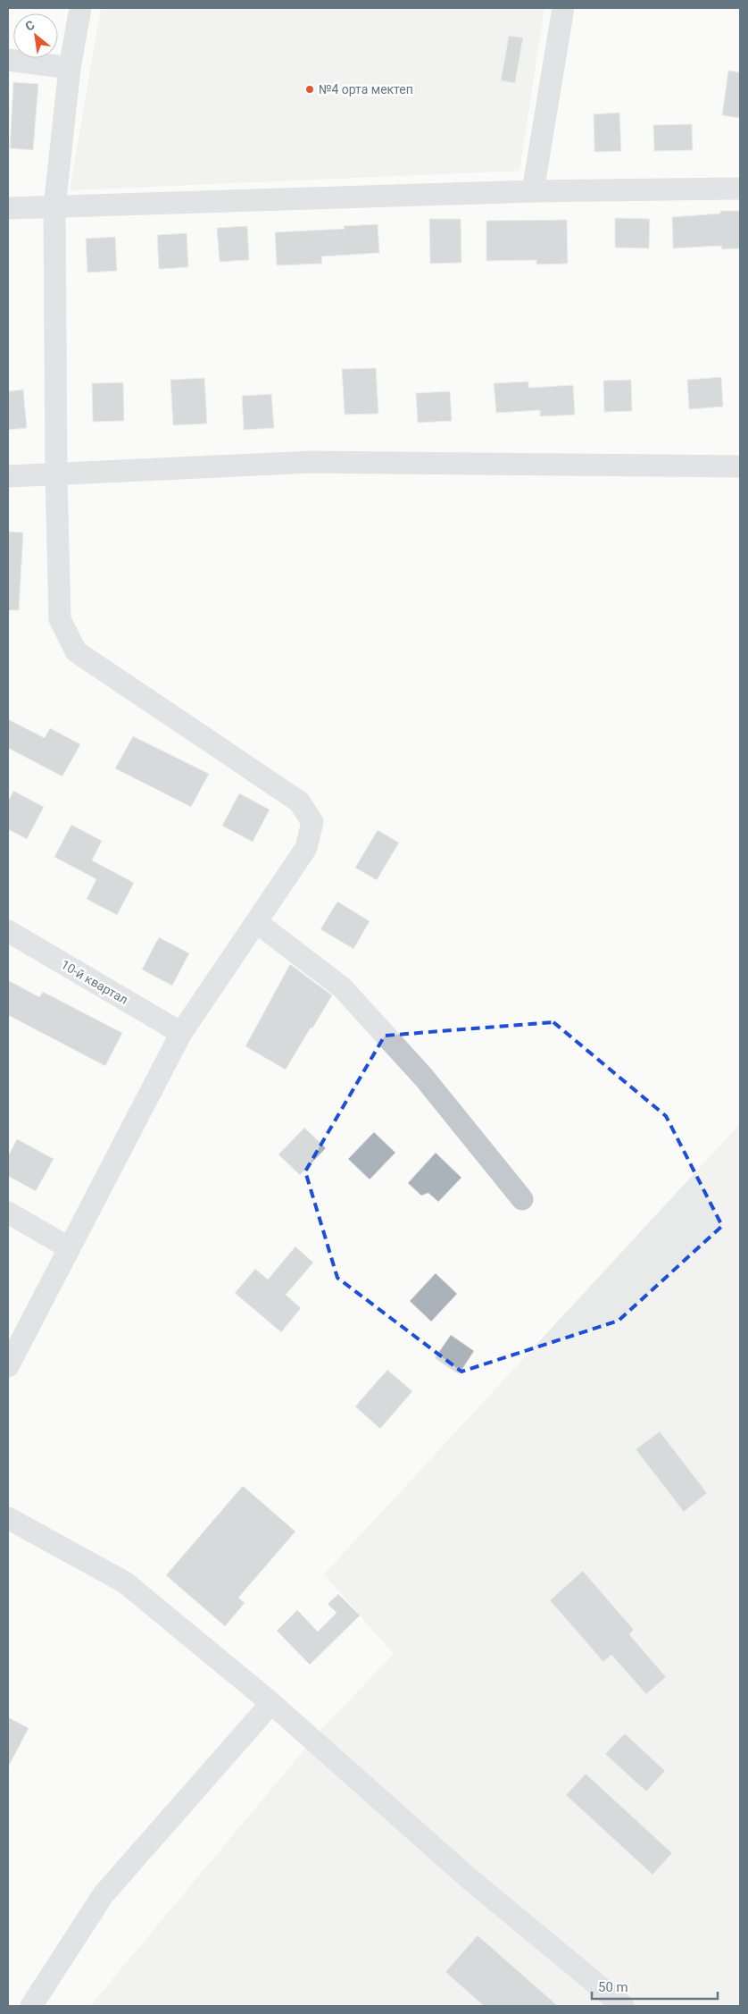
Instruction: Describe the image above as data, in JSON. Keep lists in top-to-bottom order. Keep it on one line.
{"streets":{"street":["10-й квартал"]},"places":["№4 орта мектеп"],"scale_bar":"50 m","north":"top left"}
